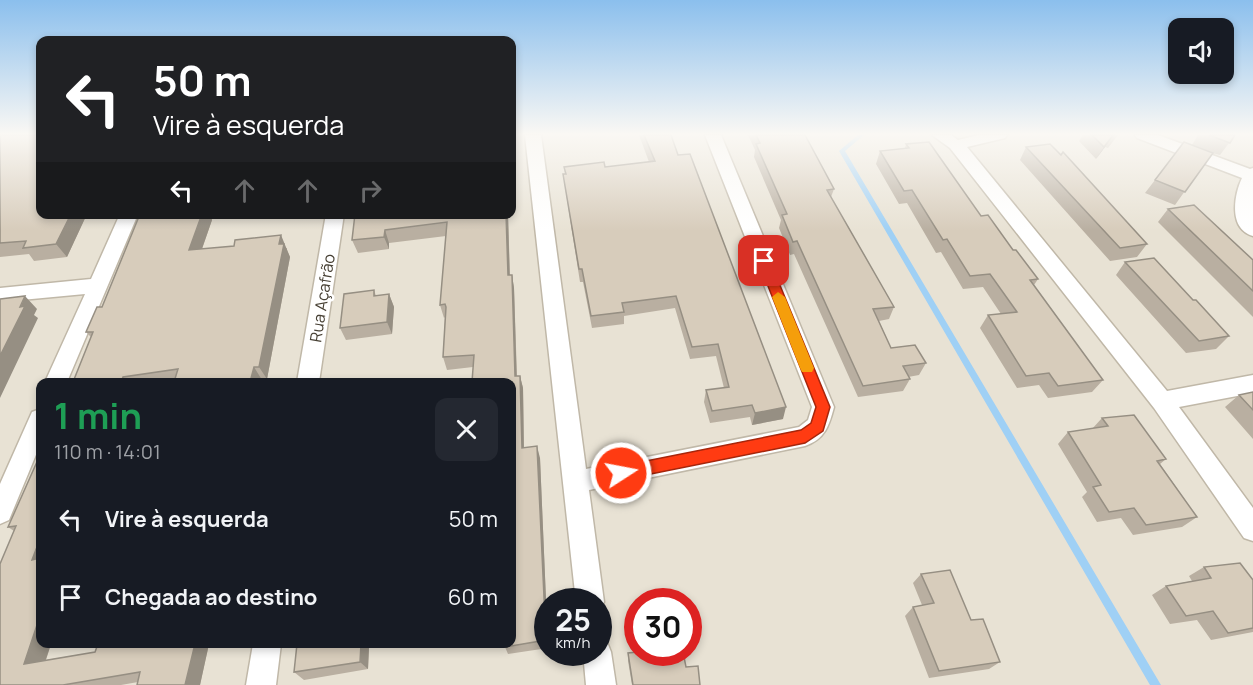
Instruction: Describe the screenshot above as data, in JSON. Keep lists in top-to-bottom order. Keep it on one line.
{"streets":{"street":["Rua Açafrão"]},"page":{"turn":["50 m","Vire à esquerda"],"heading":["1 min","110 m · 14:01"],"list":[{"name":"Vire à esquerda","value":"50 m"},{"name":"Chegada ao destino","value":"60 m"}],"speed":"25 km/h","limit":"30"}}
